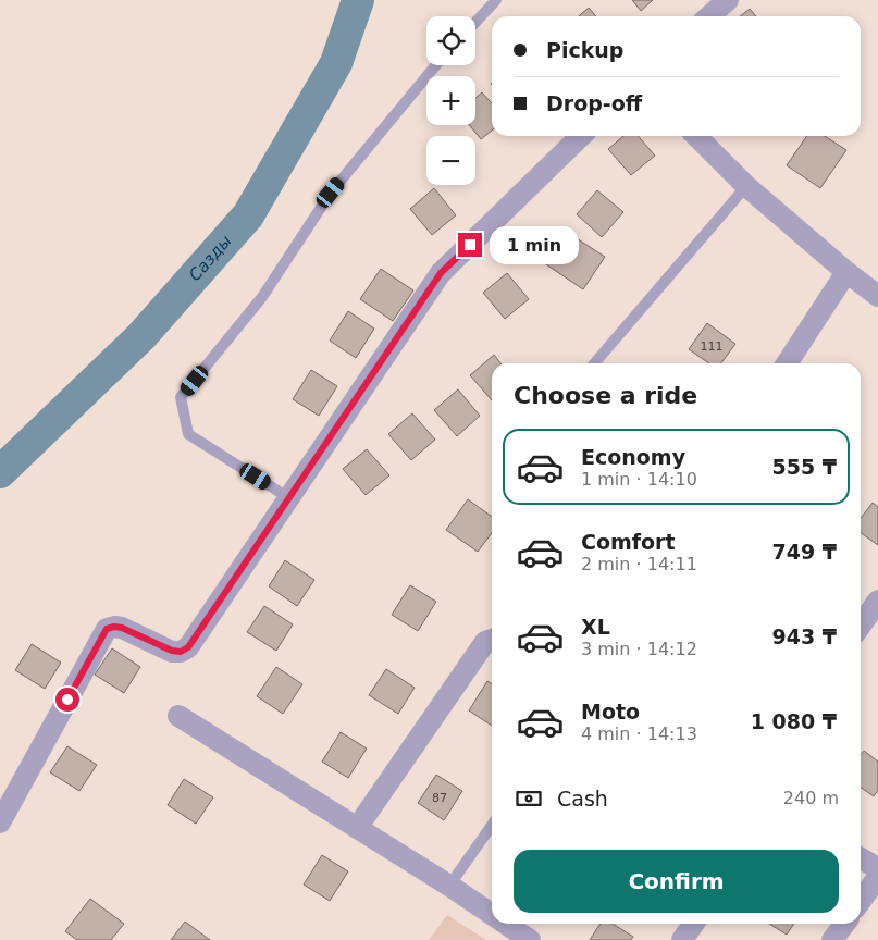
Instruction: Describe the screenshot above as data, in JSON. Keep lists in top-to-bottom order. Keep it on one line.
{"water":["Сазды"],"house_numbers":["111","87"],"page":{"map_buttons":["+","−"],"banner":["Pickup","Drop-off"],"bubble":"1 min","heading":"Choose a ride","list":[{"name":"Economy","note":"1 min · 14:10","value":"555 ₸"},{"name":"Comfort","note":"2 min · 14:11","value":"749 ₸"},{"name":"XL","note":"3 min · 14:12","value":"943 ₸"},{"name":"Moto","note":"4 min · 14:13","value":"1 080 ₸"}],"pay":["Cash","240 m"],"buttons":"Confirm"}}
